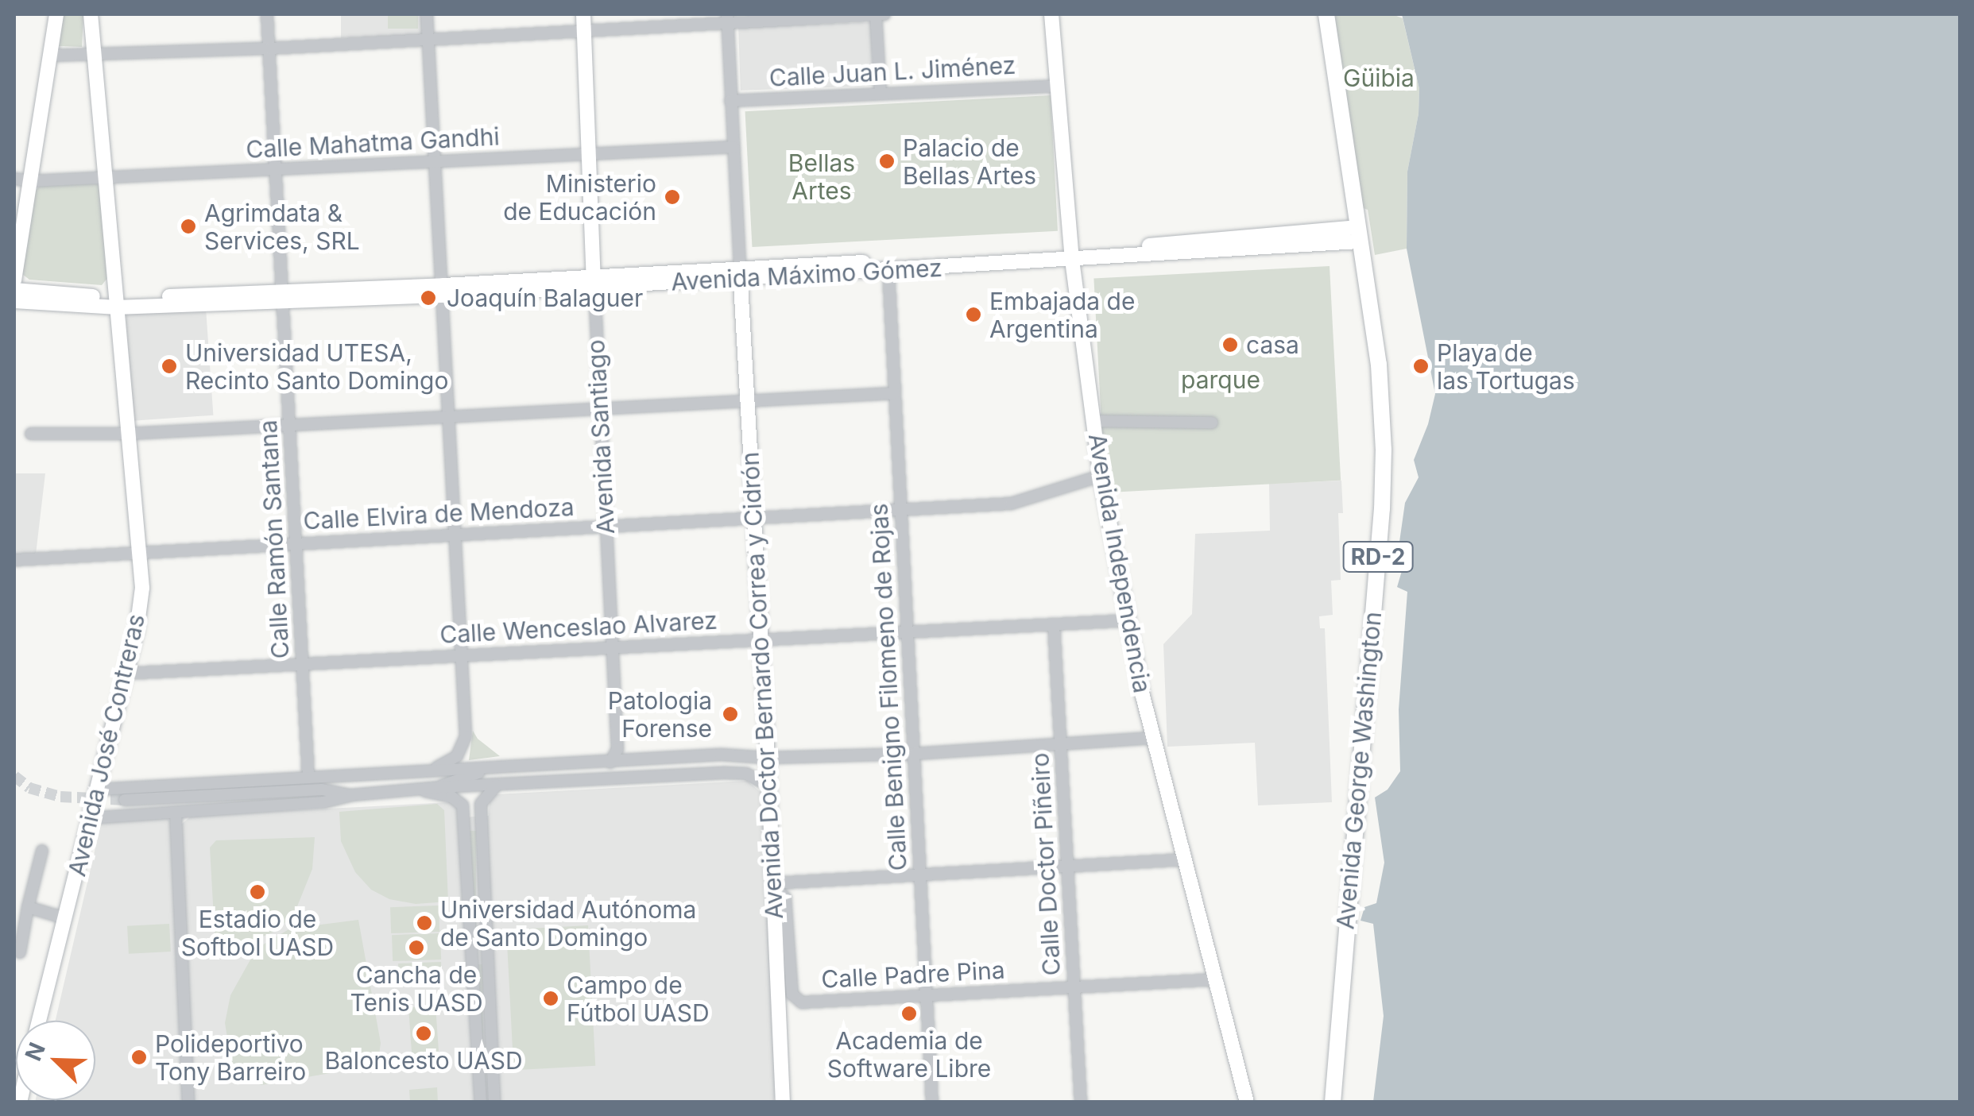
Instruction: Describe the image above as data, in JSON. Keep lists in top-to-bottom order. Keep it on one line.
{"streets":{"highway":["RD-2","Avenida George Washington"],"main road":["Avenida Máximo Gómez","Avenida Santiago","Avenida Independencia","Avenida Doctor Bernardo Correa y Cidrón","Avenida José Contreras"],"street":["Calle Juan L. Jiménez","Calle Mahatma Gandhi","Calle Elvira de Mendoza","Calle Ramón Santana","Calle Wenceslao Alvarez","Calle Benigno Filomeno de Rojas","Calle Doctor Piñeiro","Calle Padre Pina"]},"crossings":[["Calle Juan L. Jiménez","Avenida Independencia"],["Calle Mahatma Gandhi","Avenida Santiago"],["Calle Mahatma Gandhi","Calle Ramón Santana"],["Calle Mahatma Gandhi","Avenida José Contreras"],["Avenida Máximo Gómez","Avenida Santiago"],["Avenida Máximo Gómez","Calle Ramón Santana"],["Avenida Máximo Gómez","Avenida Independencia"],["Avenida Máximo Gómez","Avenida Doctor Bernardo Correa y Cidrón"],["Avenida Máximo Gómez","Calle Benigno Filomeno de Rojas"],["Avenida Máximo Gómez","Avenida José Contreras"],["Avenida Máximo Gómez","Avenida George Washington"],["Avenida Santiago","Calle Elvira de Mendoza"],["Avenida Santiago","Calle Wenceslao Alvarez"],["Calle Elvira de Mendoza","Calle Ramón Santana"],["Calle Elvira de Mendoza","Avenida Independencia"],["Calle Elvira de Mendoza","Avenida Doctor Bernardo Correa y Cidrón"],["Calle Elvira de Mendoza","Calle Benigno Filomeno de Rojas"],["Calle Elvira de Mendoza","Avenida José Contreras"],["Calle Ramón Santana","Calle Wenceslao Alvarez"],["Avenida Independencia","Calle Wenceslao Alvarez"],["Avenida Independencia","Calle Padre Pina"],["Calle Wenceslao Alvarez","Avenida Doctor Bernardo Correa y Cidrón"],["Calle Wenceslao Alvarez","Calle Benigno Filomeno de Rojas"],["Calle Wenceslao Alvarez","Avenida José Contreras"],["Calle Wenceslao Alvarez","Calle Doctor Piñeiro"],["Avenida Doctor Bernardo Correa y Cidrón","Calle Padre Pina"],["Calle Benigno Filomeno de Rojas","Calle Padre Pina"],["Calle Doctor Piñeiro","Calle Padre Pina"]],"parks":["Güibia","Bellas Artes","parque"],"places":["Palacio de Bellas Artes","Ministerio de Educación","Agrimdata & Services, SRL","Joaquín Balaguer","Embajada de Argentina","casa","Universidad UTESA, Recinto Santo Domingo","Playa de las Tortugas","Patologia Forense","Estadio de Softbol UASD","Universidad Autónoma de Santo Domingo","Cancha de Tenis UASD","Campo de Fútbol UASD","Academia de Software Libre","Baloncesto UASD","Polideportivo Tony Barreiro"],"north":"top left"}
